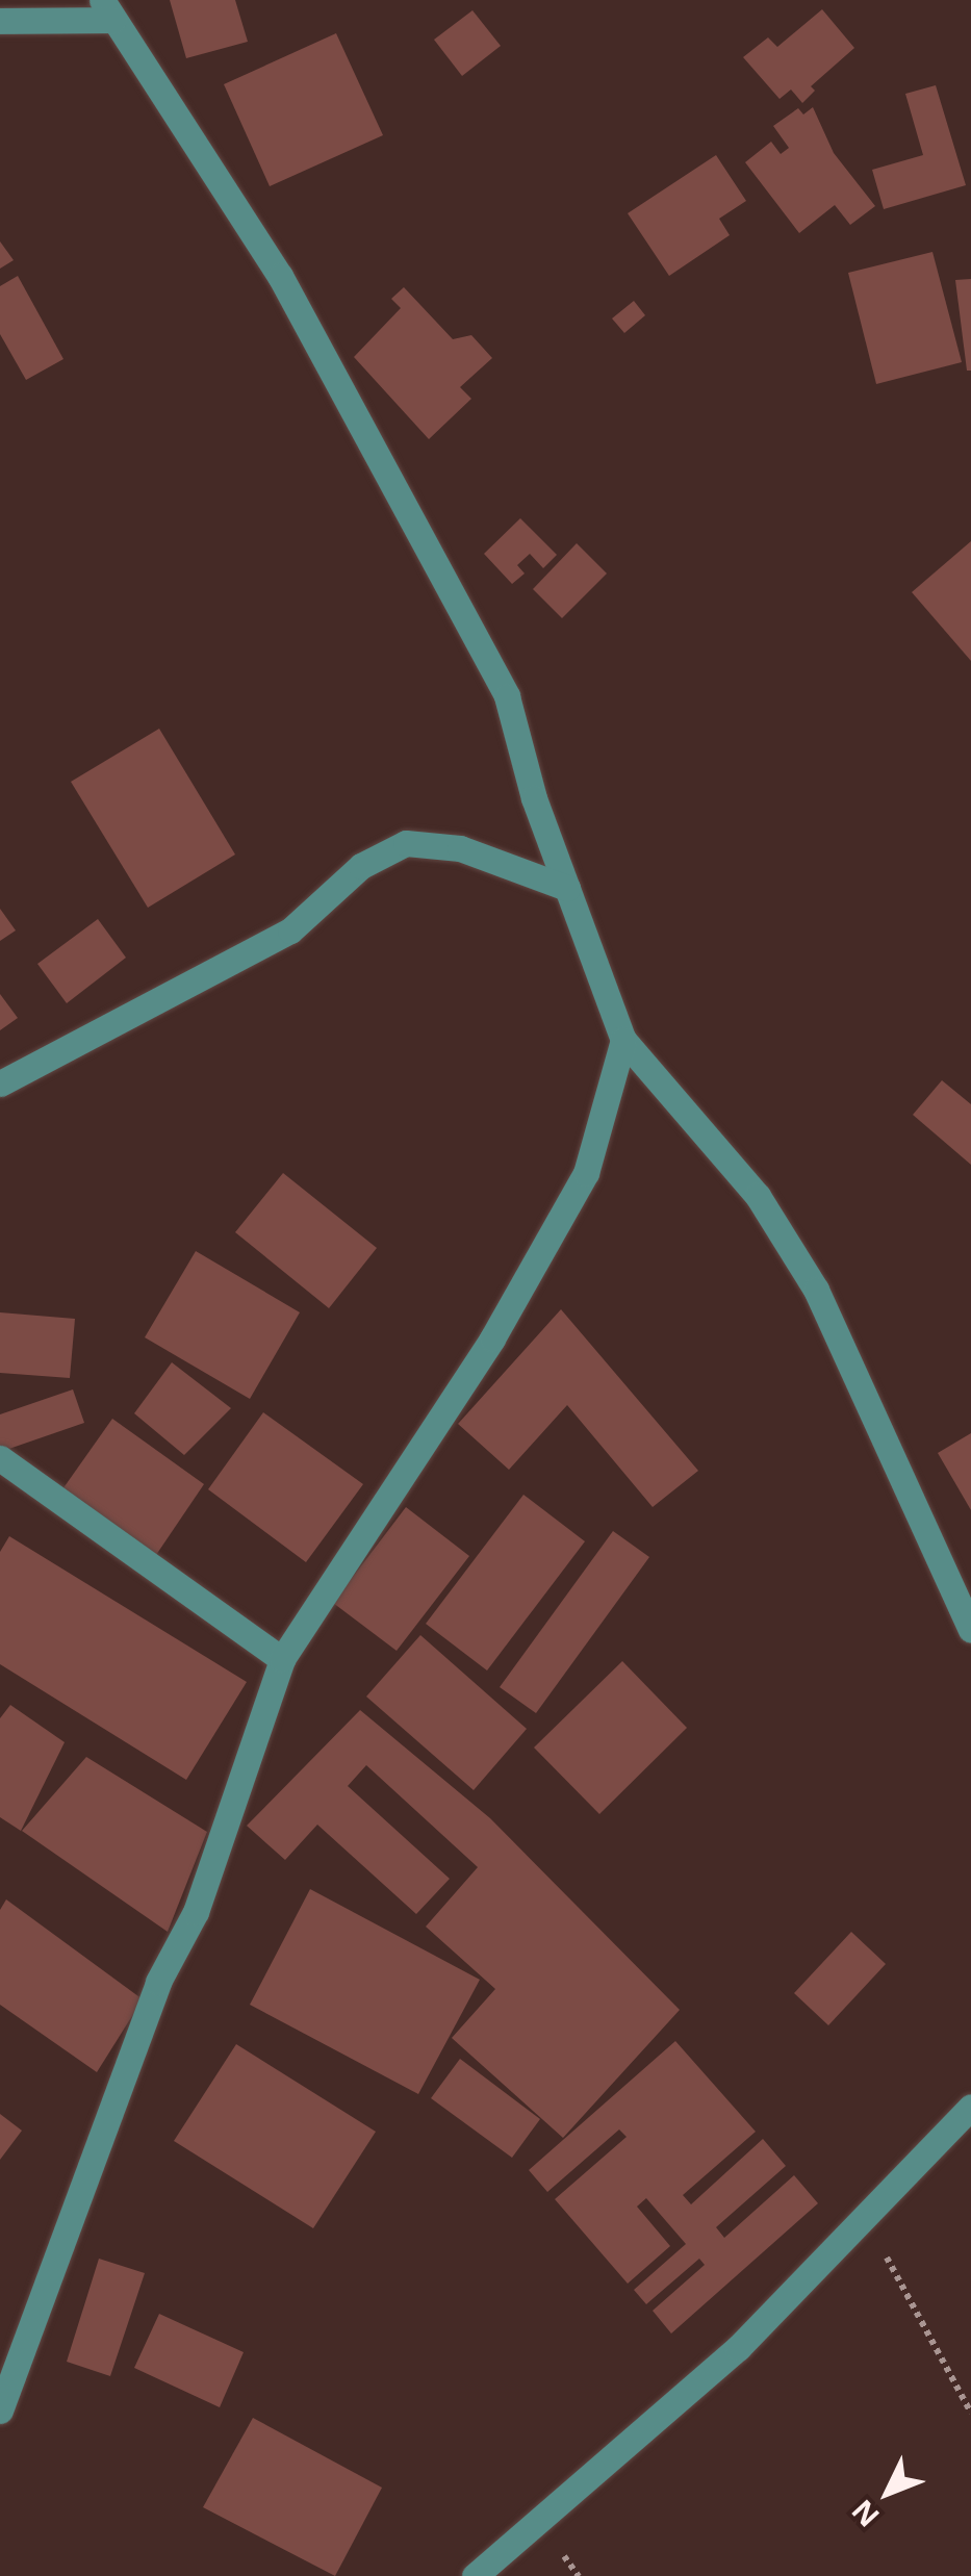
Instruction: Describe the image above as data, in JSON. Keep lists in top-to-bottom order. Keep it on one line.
{"north":"bottom left"}
